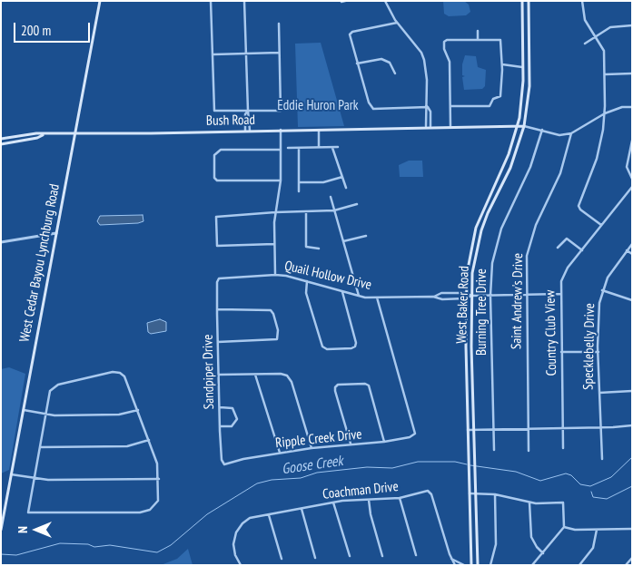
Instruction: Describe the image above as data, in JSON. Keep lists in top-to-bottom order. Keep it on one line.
{"streets":{"main road":["Bush Road","West Cedar Bayou Lynchburg Road","West Baker Road"],"street":["Quail Hollow Drive","Saint Andrew's Drive","Burning Tree Drive","Country Club View","Specklebelly Drive","Sandpiper Drive","Ripple Creek Drive","Coachman Drive"]},"crossings":[["Bush Road","West Cedar Bayou Lynchburg Road"],["Bush Road","West Baker Road"],["Quail Hollow Drive","West Baker Road"],["Quail Hollow Drive","Sandpiper Drive"],["Quail Hollow Drive","Ripple Creek Drive"],["Sandpiper Drive","Ripple Creek Drive"]],"water":["Goose Creek"],"parks":["Eddie Huron Park"],"scale_bar":"200 m","north":"left"}
